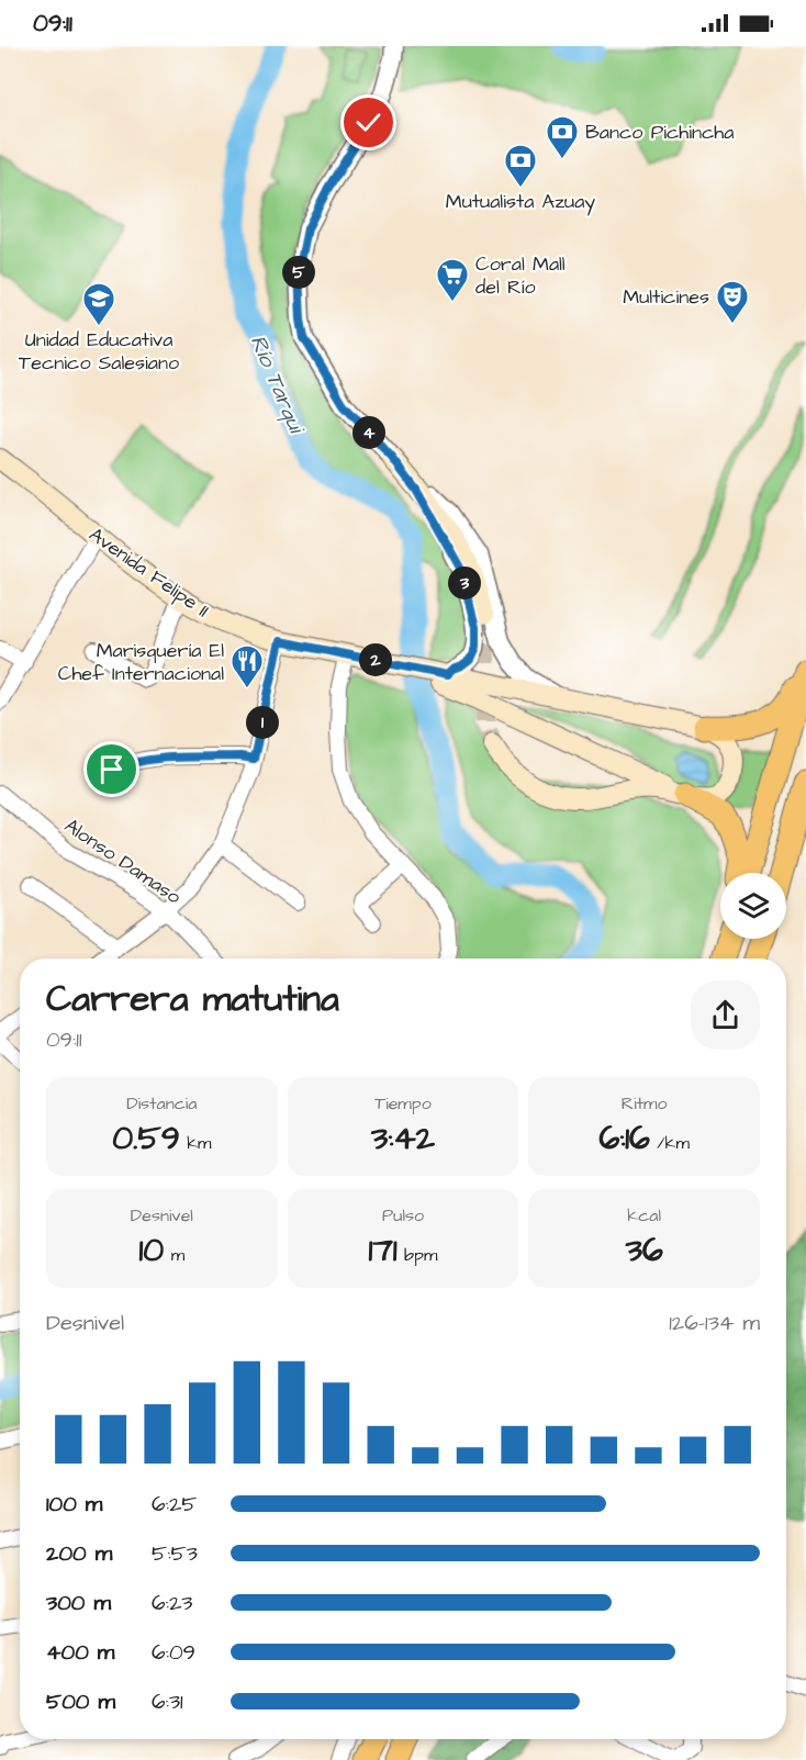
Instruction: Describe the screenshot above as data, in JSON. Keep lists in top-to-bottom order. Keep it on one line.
{"streets":{"main road":["Avenida Felipe II"],"street":["Alonso Damaso"]},"water":["Río Tarqui"],"places":{"bank":["Banco Pichincha","Mutualista Azuay"],"supermarket":["Coral Mall del Río"],"theatre":["Multicines"],"school or university":["Unidad Educativa Tecnico Salesiano"],"restaurant":["Marisquería El Chef Internacional"]},"page":{"status":"09:11","pins":["5","4","3","2","1"],"heading":["Carrera matutina","09:11"],"stats":[["Distancia","0.59 km"],["Tiempo","3:42"],["Ritmo","6:16 /km"],["Desnivel","10 m"],["Pulso","171 bpm"],["kcal","36"]],"chart":["Desnivel","126–134 m"],"list":[{"name":"100 m","note":"6:25"},{"name":"200 m","note":"5:53"},{"name":"300 m","note":"6:23"},{"name":"400 m","note":"6:09"},{"name":"500 m","note":"6:31"}]}}
